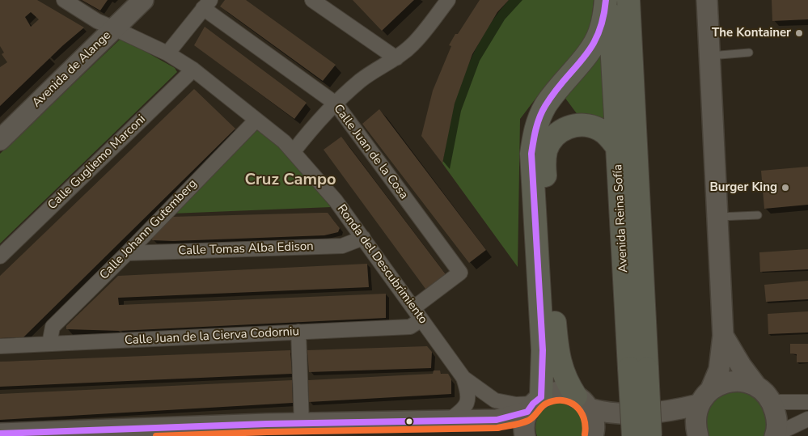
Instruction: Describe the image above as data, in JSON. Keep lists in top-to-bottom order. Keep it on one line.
{"streets":{"highway":["Avenida Reina Sofía"],"main road":["Avenida de Alange"],"street":["Calle Juan de la Cosa","Calle Gugliemo Marconi","Calle Johann Gutemberg","Calle Tomas Alba Edison","Ronda del Descubrimiento","Calle Juan de la Cierva Codorniu"]},"crossings":[["Avenida de Alange","Ronda del Descubrimiento"],["Calle Juan de la Cosa","Calle Juan de la Cierva Codorniu"],["Calle Gugliemo Marconi","Ronda del Descubrimiento"],["Calle Johann Gutemberg","Calle Tomas Alba Edison"],["Calle Johann Gutemberg","Ronda del Descubrimiento"],["Calle Johann Gutemberg","Calle Juan de la Cierva Codorniu"],["Calle Tomas Alba Edison","Ronda del Descubrimiento"],["Ronda del Descubrimiento","Calle Juan de la Cierva Codorniu"]],"districts":["Cruz Campo"],"places":["The Kontainer","Burger King"]}
